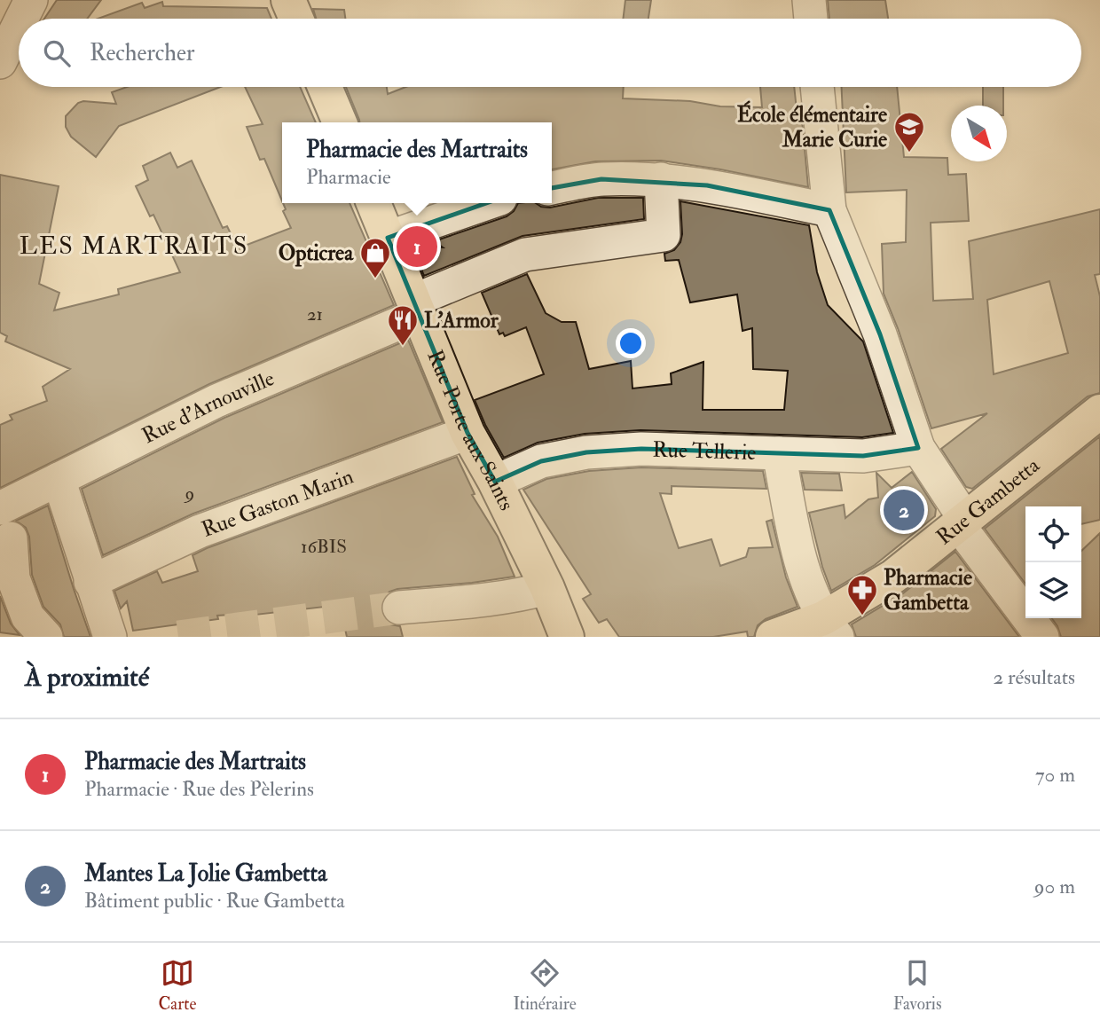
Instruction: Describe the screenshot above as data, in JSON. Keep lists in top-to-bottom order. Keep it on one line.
{"streets":{"main road":["Rue Porte aux Saints","Rue Gambetta"],"street":["Rue d'Arnouville","Rue Tellerie","Rue Gaston Marin"]},"crossings":[["Rue d'Arnouville","Rue Porte aux Saints"],["Rue Porte aux Saints","Rue Tellerie"],["Rue Porte aux Saints","Rue Gaston Marin"]],"districts":["LES MARTRAITS"],"places":{"school or university":["École élémentaire Marie Curie"],"shop":["Opticrea"],"restaurant":["L'Armor"],"pharmacy":["Pharmacie Gambetta"]},"house_numbers":["21","9","16BIS"],"north":"bottom right","page":{"search":"Rechercher","popup":["Pharmacie des Martraits","Pharmacie"],"pins":["1","2"],"heading":["À proximité","2 résultats"],"list":[{"mark":"1","name":"Pharmacie des Martraits","note":"Pharmacie · Rue des Pèlerins","value":"70 m"},{"mark":"2","name":"Mantes La Jolie Gambetta","note":"Bâtiment public · Rue Gambetta","value":"90 m"}],"nav":["Carte","Itinéraire","Favoris"]}}
